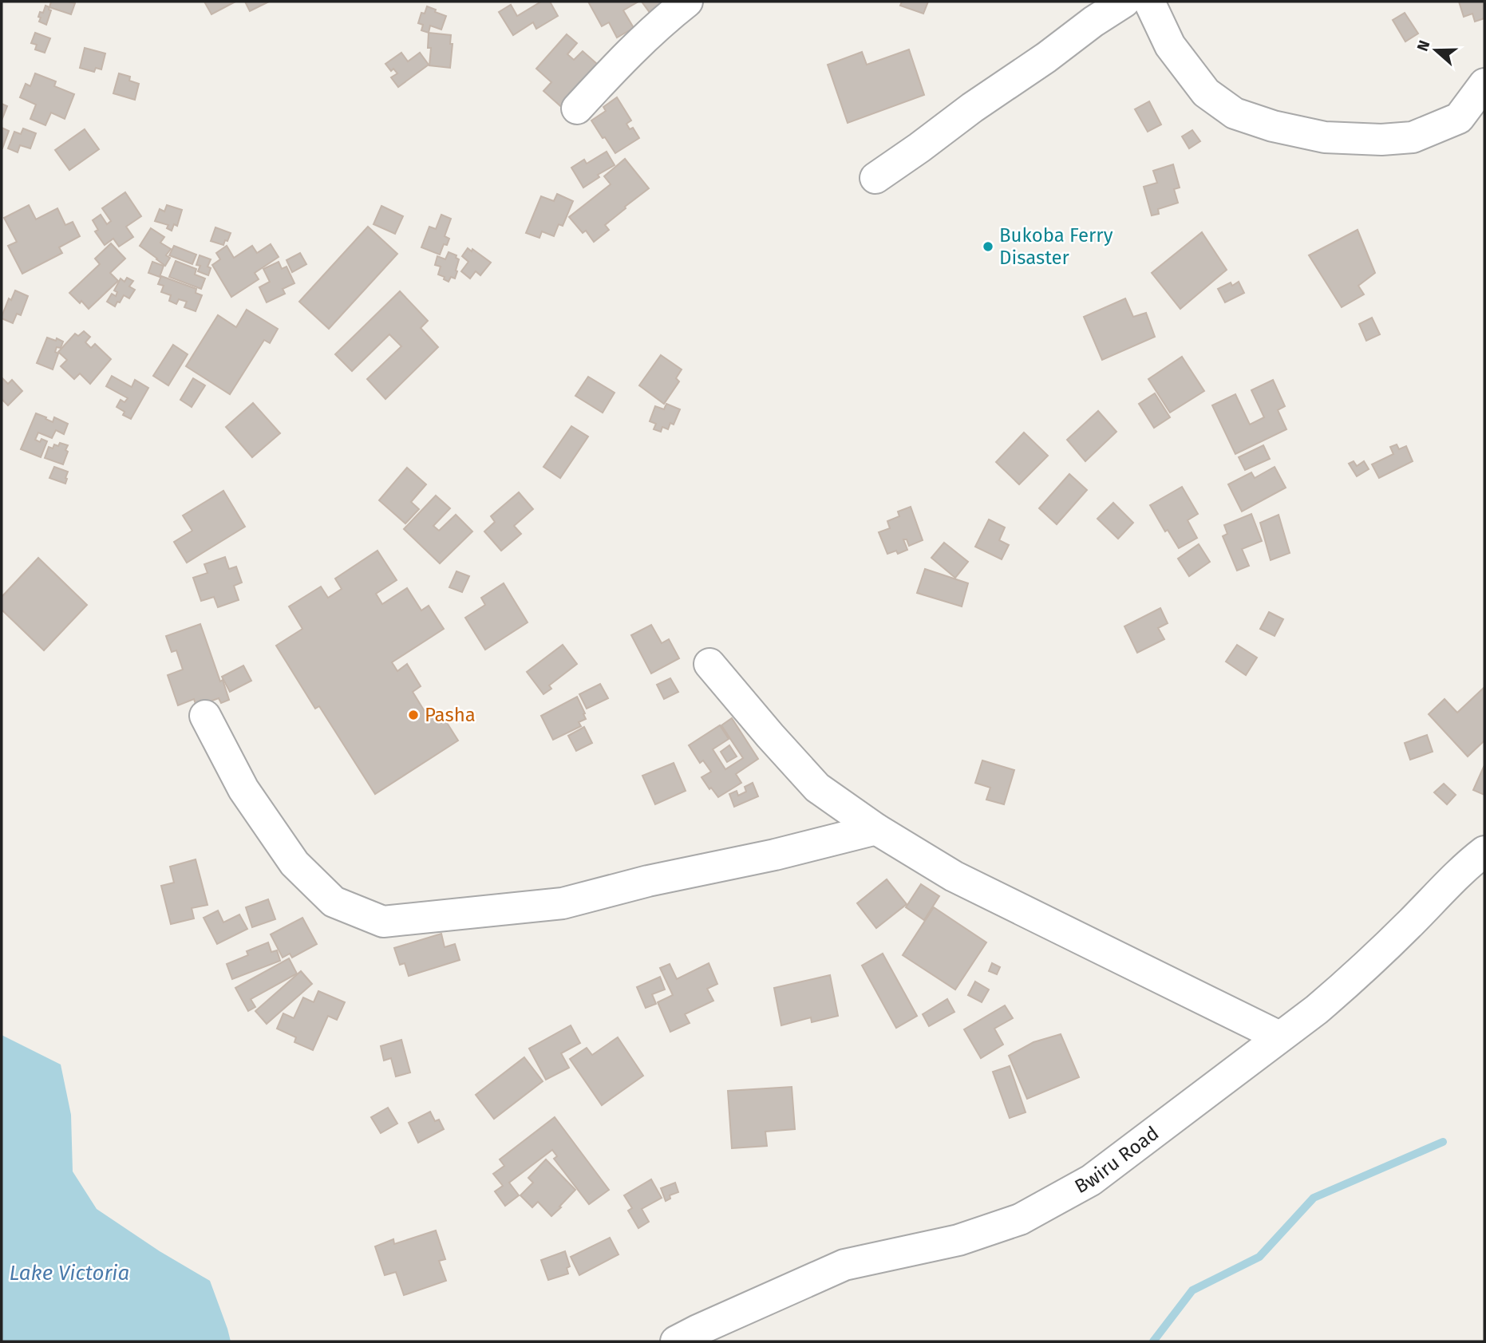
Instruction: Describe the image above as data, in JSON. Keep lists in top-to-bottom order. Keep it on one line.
{"streets":{"street":["Bwiru Road"]},"water":["Lake Victoria"],"places":["Bukoba Ferry Disaster","Pasha"],"north":"left"}
